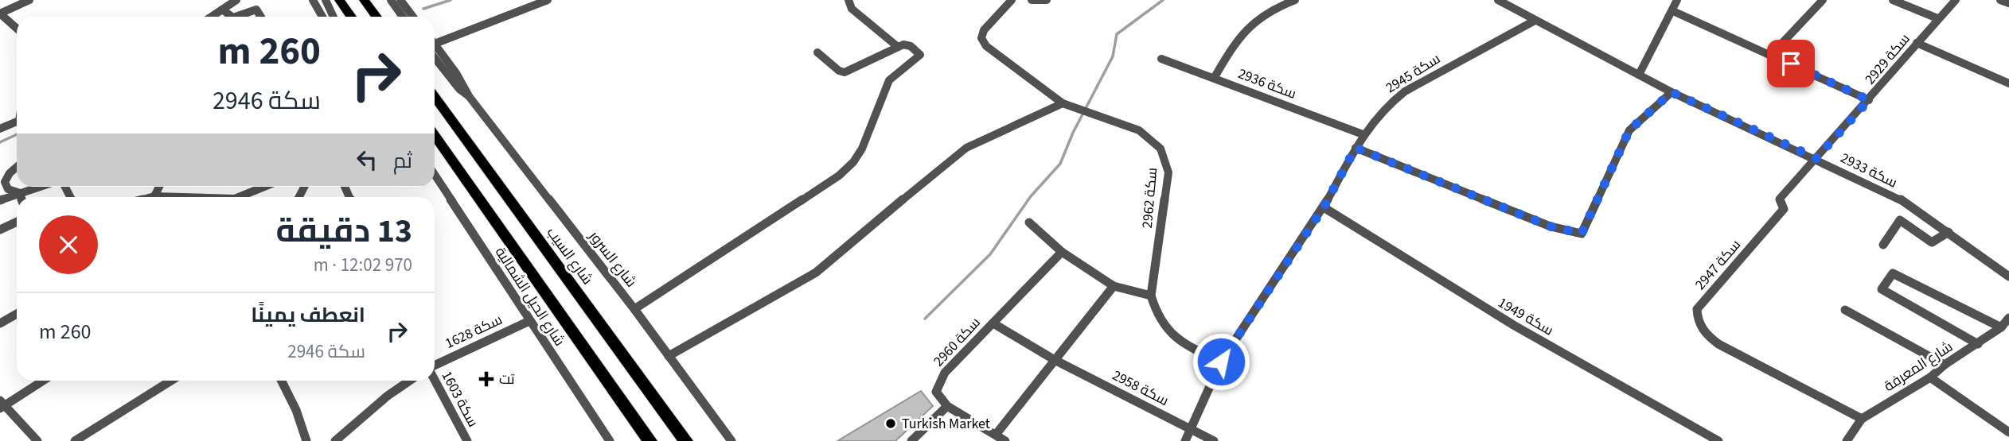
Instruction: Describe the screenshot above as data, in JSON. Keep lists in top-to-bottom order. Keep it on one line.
{"streets":{"highway":["شارع السيب"],"street":["سكة 2929","سكة 2945","سكة 2936","سكة 2933","سكة 2962","شارع السرور","سكة 2947","شارع الحيل الشمالية","سكة 1949","سكة 1628","سكة 2960","شارع المعرفة","سكة 2958","سكة 1603"]},"crossings":[["سكة 2929","سكة 2933"],["سكة 2929","سكة 2947"],["سكة 2945","سكة 2936"],["سكة 2945","سكة 2933"],["سكة 2945","سكة 2962"],["سكة 2945","سكة 1949"],["سكة 2945","سكة 2958"],["سكة 2933","سكة 2947"],["سكة 2947","شارع المعرفة"],["شارع الحيل الشمالية","سكة 1628"],["سكة 2960","سكة 2958"]],"places":{"health":["تت"],"other":["Turkish Market"]},"page":{"turn":["260 m","سكة 2946"],"then":"ثم","heading":["13 دقيقة","970 m · 12:02"],"list":[{"name":"انعطف يمينًا","note":"سكة 2946","value":"260 m"}]}}
